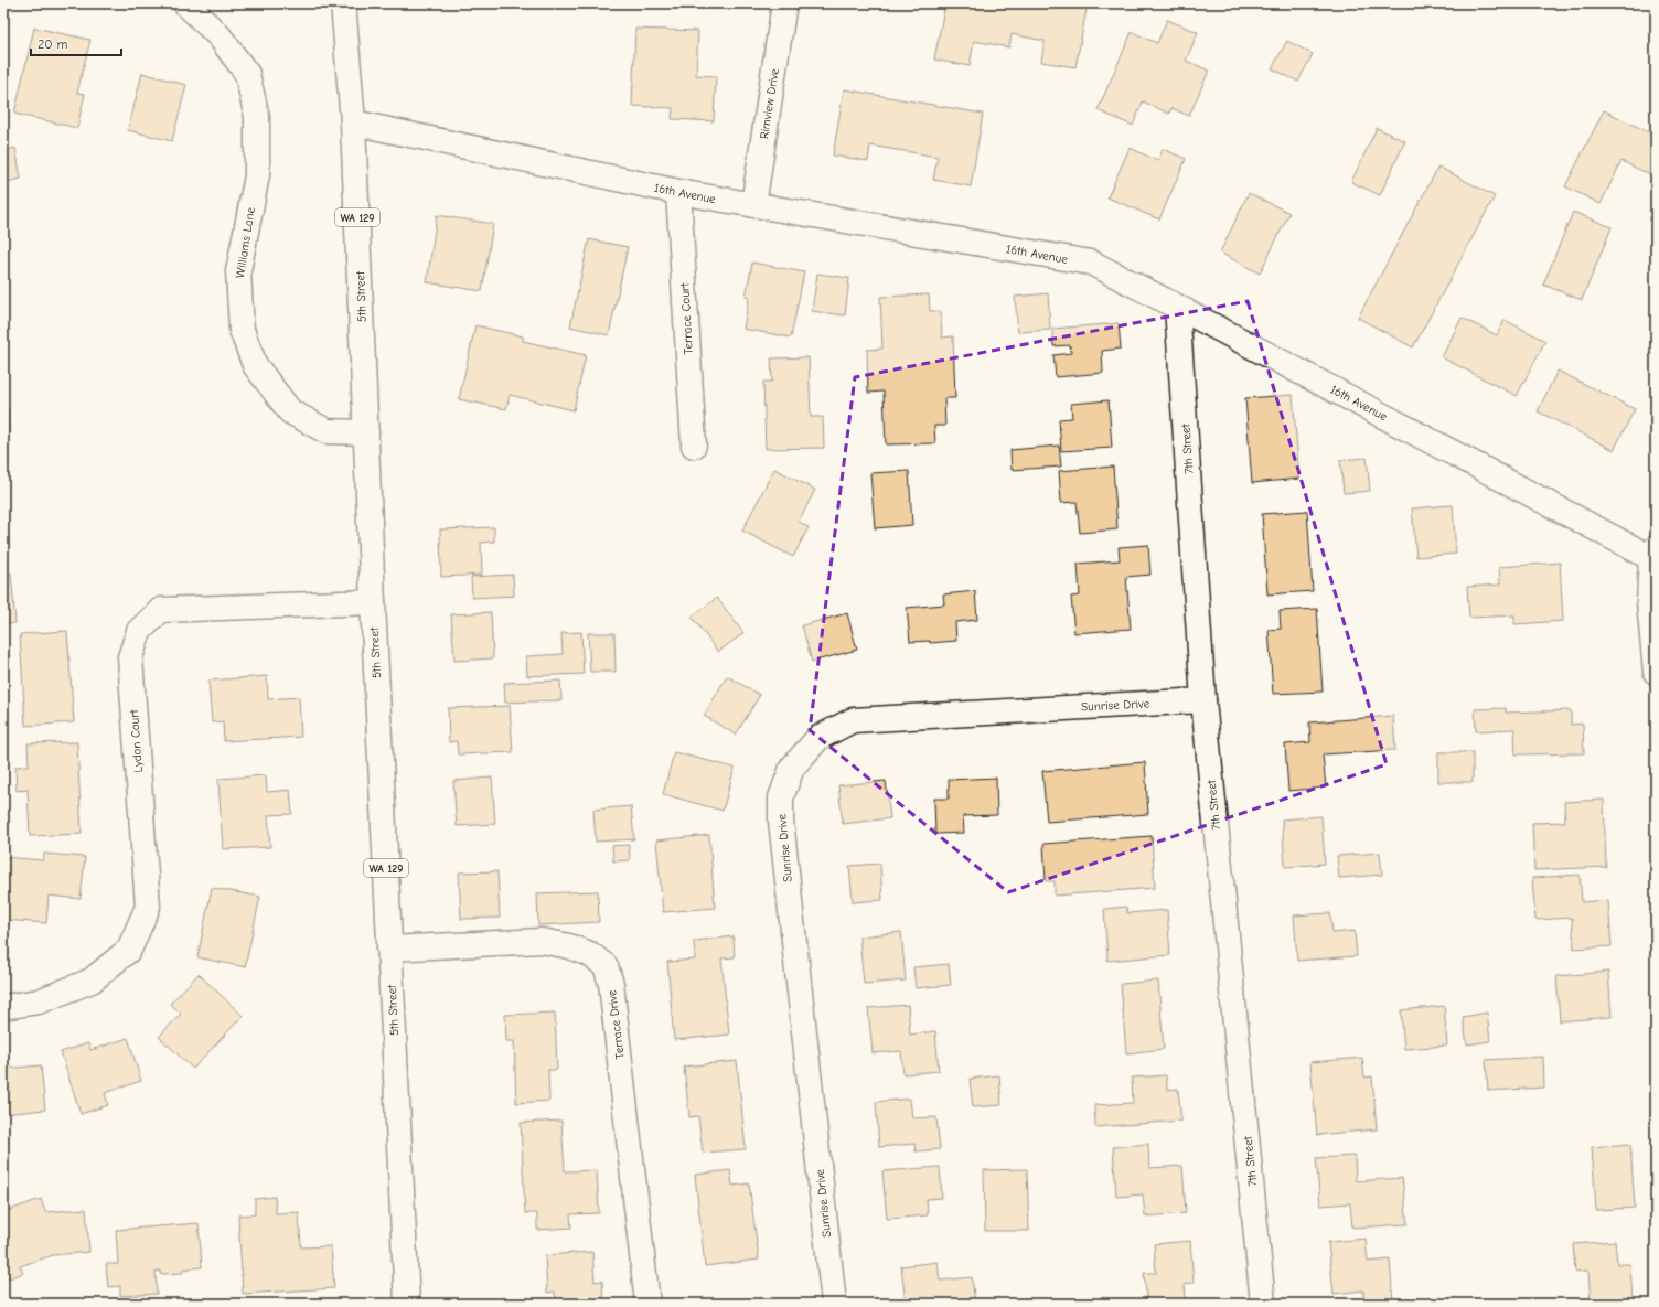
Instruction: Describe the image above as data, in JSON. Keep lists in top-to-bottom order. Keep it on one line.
{"streets":{"street":["Rimview Drive","16th Avenue","WA 129","Williams Lane","5th Street","Terrace Court","7th Street","Sunrise Drive","Lydon Court","Terrace Drive"]},"crossings":[["Rimview Drive","16th Avenue"],["16th Avenue","5th Street"],["16th Avenue","Terrace Court"],["16th Avenue","7th Street"],["Williams Lane","5th Street"],["5th Street","Lydon Court"],["5th Street","Terrace Drive"],["7th Street","Sunrise Drive"]],"scale_bar":"20 m"}
